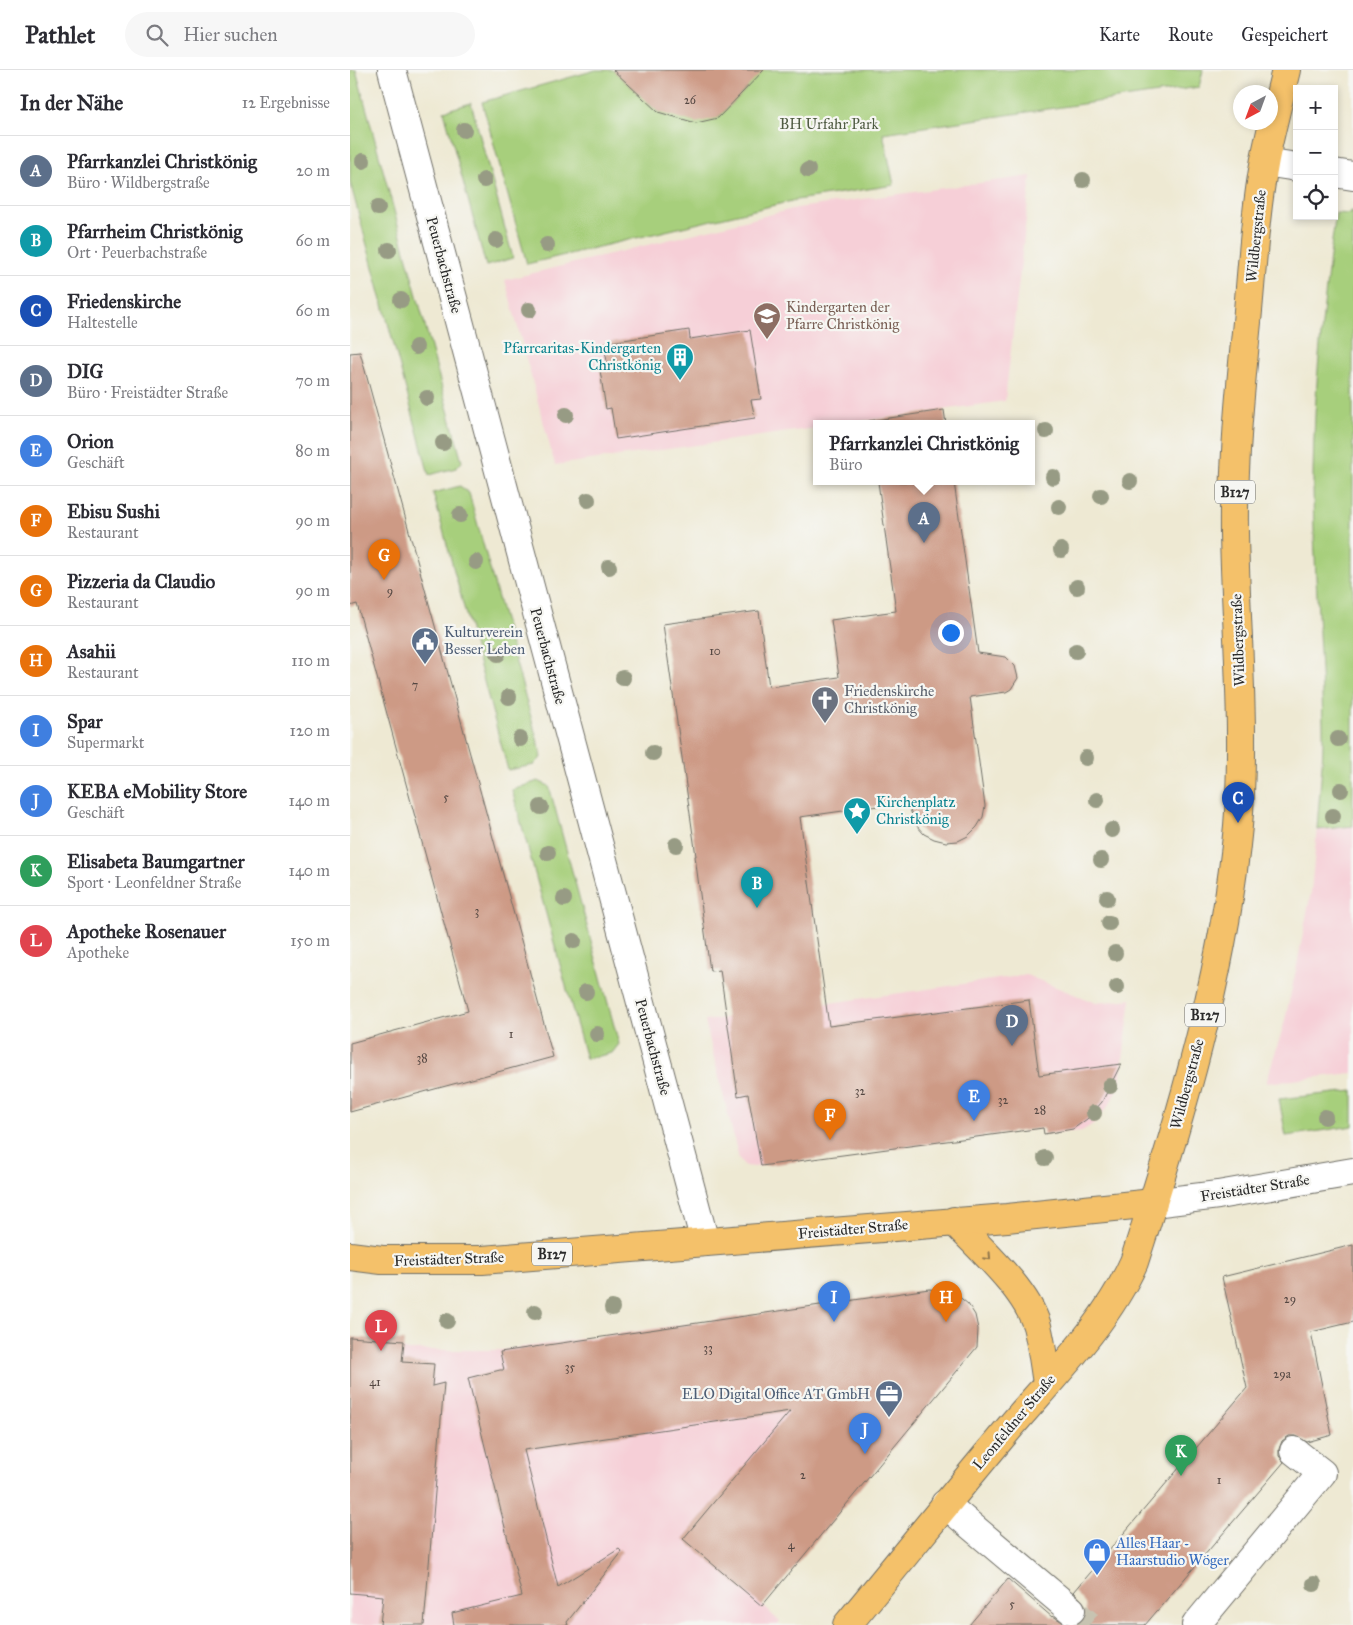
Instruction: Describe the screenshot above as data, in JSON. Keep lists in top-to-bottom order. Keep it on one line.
{"streets":{"main road":["Wildbergstraße","B127","Freistädter Straße","Leonfeldner Straße"],"street":["Peuerbachstraße"]},"crossings":[["Wildbergstraße","Freistädter Straße"],["Wildbergstraße","Leonfeldner Straße"],["Peuerbachstraße","Freistädter Straße"],["Freistädter Straße","Leonfeldner Straße"]],"parks":["BH Urfahr Park"],"places":{"school or university":["Kindergarten der Pfarre Christkönig"],"building":["Pfarrcaritas-Kindergarten Christkönig"],"public building":["Kulturverein Besser Leben"],"church":["Friedenskirche Christkönig"],"place":["Kirchenplatz Christkönig"],"office":["ELO Digital Office AT GmbH"],"shop":["Alles Haar - Haarstudio Wöger"]},"house_numbers":["26","9","10","7","5","3","1","38","32","32","28","29","33","35","29a","41","2","1","4","5"],"north":"bottom left","page":{"header":"Pathlet","search":"Hier suchen","nav":["Karte","Route","Gespeichert"],"heading":["In der Nähe","12 Ergebnisse"],"map_buttons":["+","−"],"list":[{"mark":"A","name":"Pfarrkanzlei Christkönig","note":"Büro · Wildbergstraße","value":"20 m"},{"mark":"B","name":"Pfarrheim Christkönig","note":"Ort · Peuerbachstraße","value":"60 m"},{"mark":"C","name":"Friedenskirche","note":"Haltestelle","value":"60 m"},{"mark":"D","name":"DIG","note":"Büro · Freistädter Straße","value":"70 m"},{"mark":"E","name":"Orion","note":"Geschäft","value":"80 m"},{"mark":"F","name":"Ebisu Sushi","note":"Restaurant","value":"90 m"},{"mark":"G","name":"Pizzeria da Claudio","note":"Restaurant","value":"90 m"},{"mark":"H","name":"Asahii","note":"Restaurant","value":"110 m"},{"mark":"I","name":"Spar","note":"Supermarkt","value":"120 m"},{"mark":"J","name":"KEBA eMobility Store","note":"Geschäft","value":"140 m"},{"mark":"K","name":"Elisabeta Baumgartner","note":"Sport · Leonfeldner Straße","value":"140 m"},{"mark":"L","name":"Apotheke Rosenauer","note":"Apotheke","value":"150 m"}],"popup":["Pfarrkanzlei Christkönig","Büro"],"pins":["A","G","C","B","D","E","F","H","I","L","J","K"]}}
